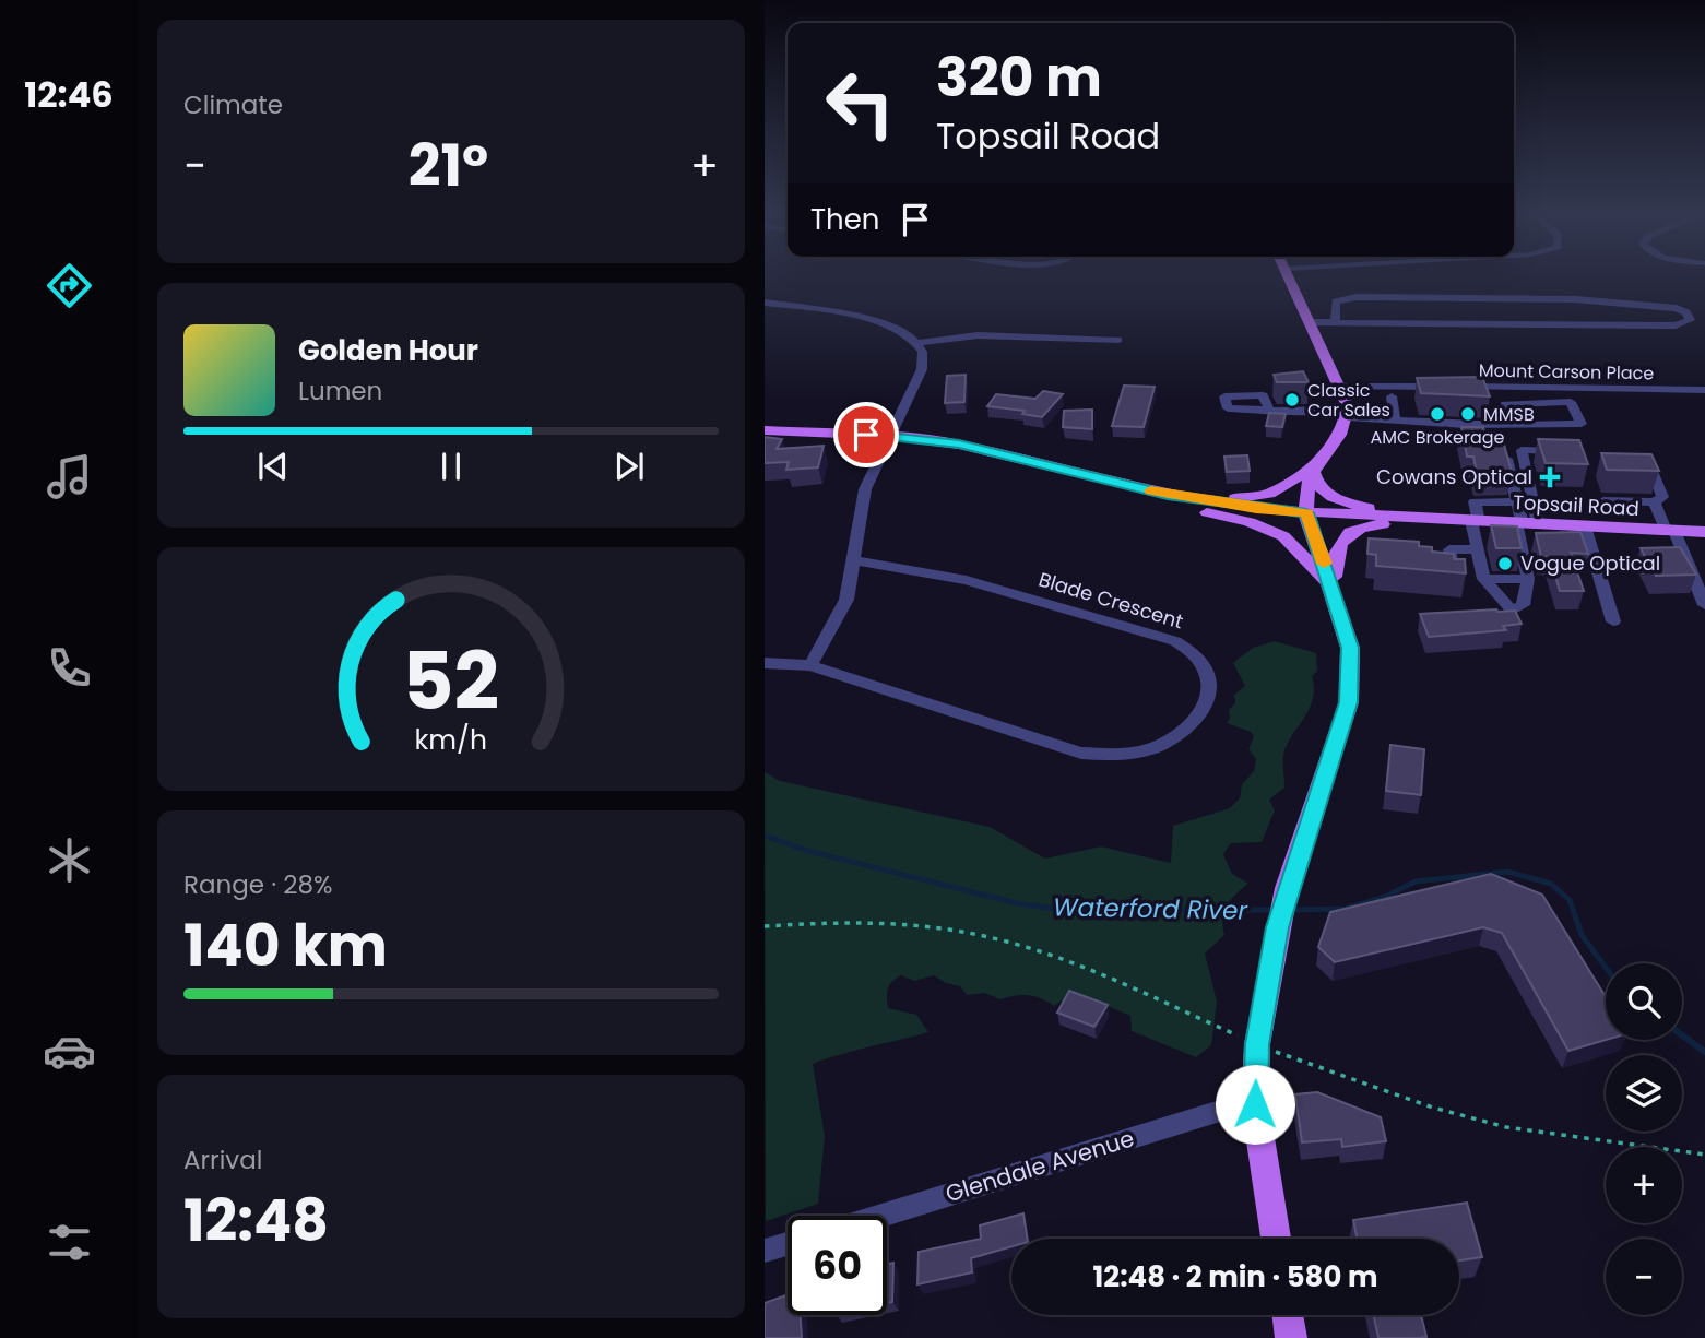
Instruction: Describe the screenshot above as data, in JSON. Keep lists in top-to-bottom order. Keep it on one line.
{"streets":{"main road":["Topsail Road"],"street":["Mount Carson Place","Blade Crescent","Glendale Avenue"]},"water":["Waterford River"],"places":{"other":["Classic Car Sales","AMC Brokerage","MMSB","Vogue Optical"],"health":["Cowans Optical"]},"page":{"tabs":"12:46","tile":["Climate",["Range · 28%","140 km"],["Arrival","12:48"]],"turn":["320 m","Topsail Road"],"heat":["−","21°","+"],"then":"Then","song":["Golden Hour","Lumen"],"map_buttons":["+","−"],"limit":"60","trip":"12:48 · 2 min · 580 m","gauge":["52","km/h"]}}
